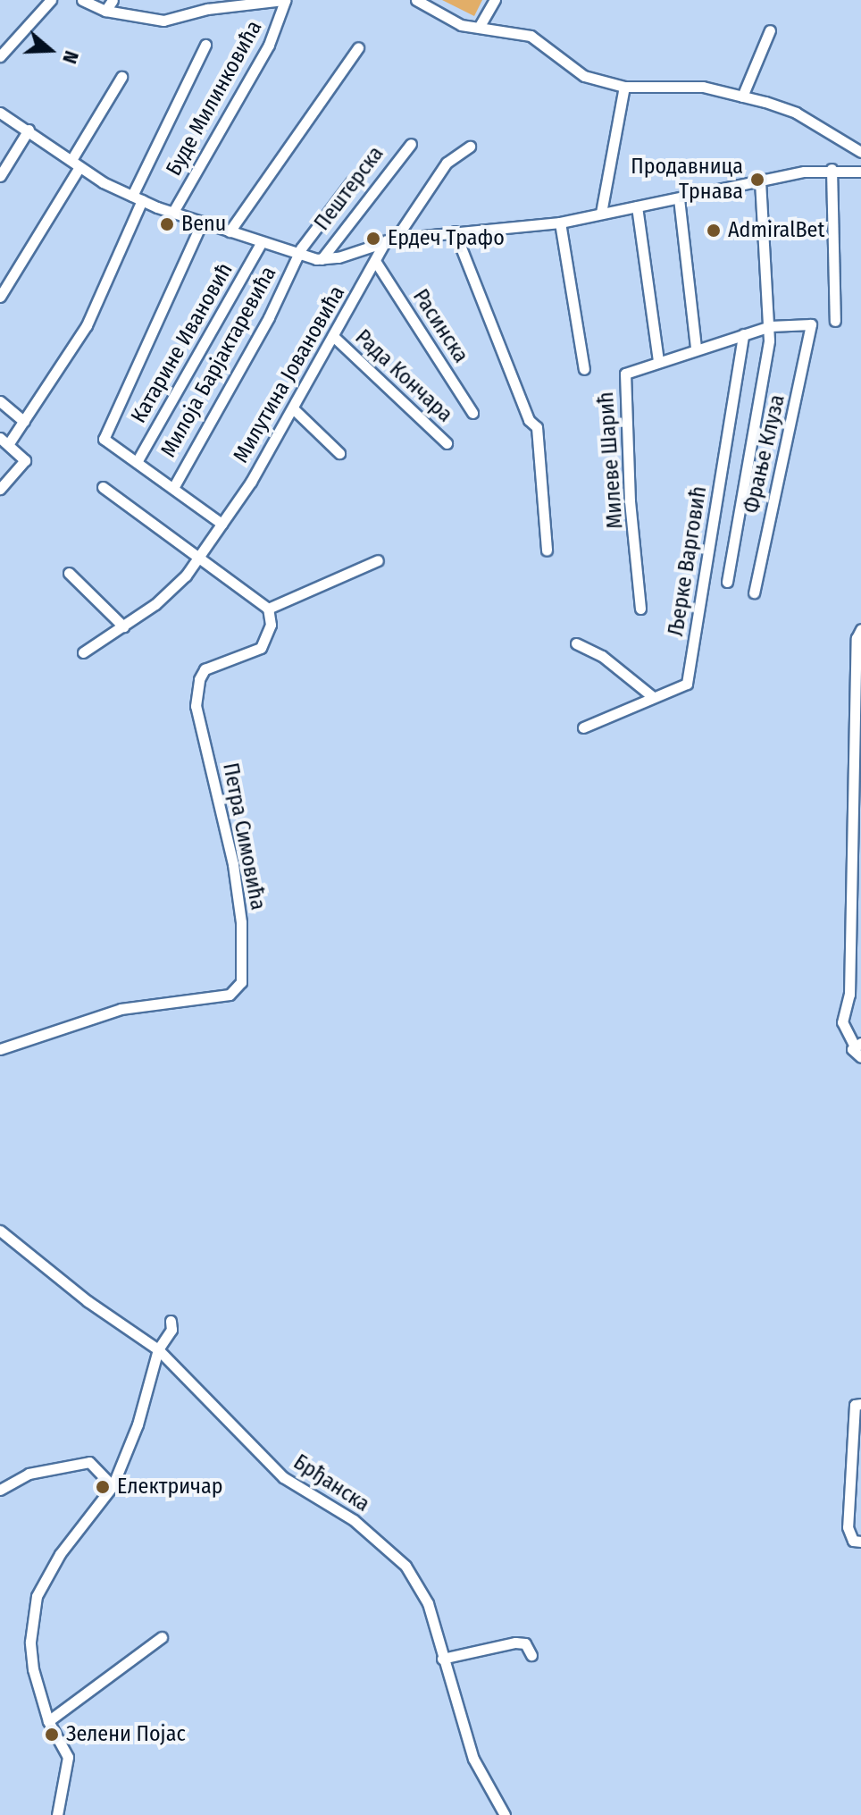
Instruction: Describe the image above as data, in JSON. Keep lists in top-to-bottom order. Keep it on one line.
{"streets":{"street":["Буде Милинковића","Пештерска","Расинска","Катарине Ивановић","Милоја Барјактаревића","Милутина Јовановића","Рада Кончара","Фрање Клуза","Милеве Шарић","Љерке Варговић","Петра Симовића","Брђанска"]},"crossings":[["Расинска","Милутина Јовановића"],["Милутина Јовановића","Рада Кончара"],["Фрање Клуза","Милеве Шарић"],["Милеве Шарић","Љерке Варговић"]],"places":["Продавница Трнава","Benu","AdmiralBet","Ердеч Трафо","Електричар","Зелени Појас"],"north":"right"}
